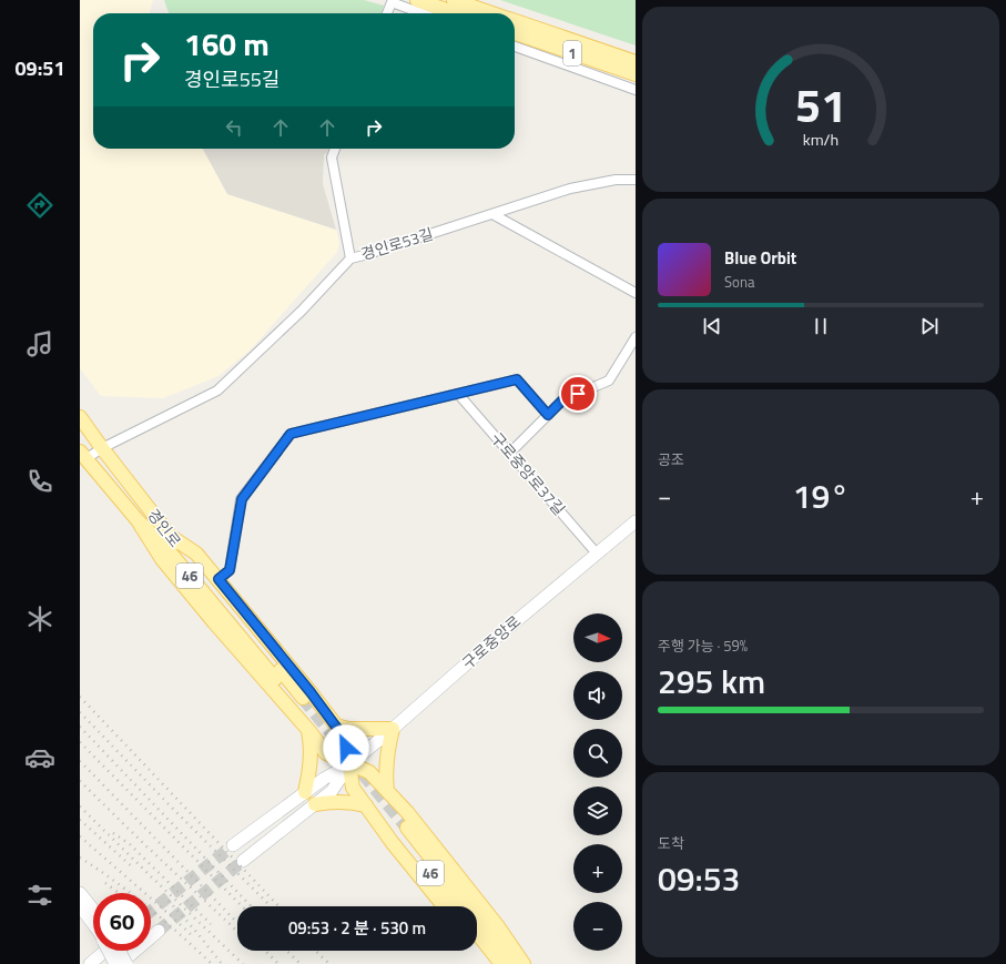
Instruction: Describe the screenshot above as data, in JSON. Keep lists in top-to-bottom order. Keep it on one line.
{"streets":{"main road":["1","경인로","46","구로중앙로"],"street":["경인로53길","구로중앙로37길"]},"crossings":[["경인로53길","경인로"],["구로중앙로37길","구로중앙로"]],"north":"right","page":{"tabs":"09:51","turn":["160 m","경인로55길"],"song":["Blue Orbit","Sona"],"tile":["공조",["주행 가능 · 59%","295 km"],["도착","09:53"]],"heat":["−","19°","+"],"map_buttons":["+","−"],"limit":"60","trip":"09:53 · 2 분 · 530 m","gauge":["51","km/h"]}}
